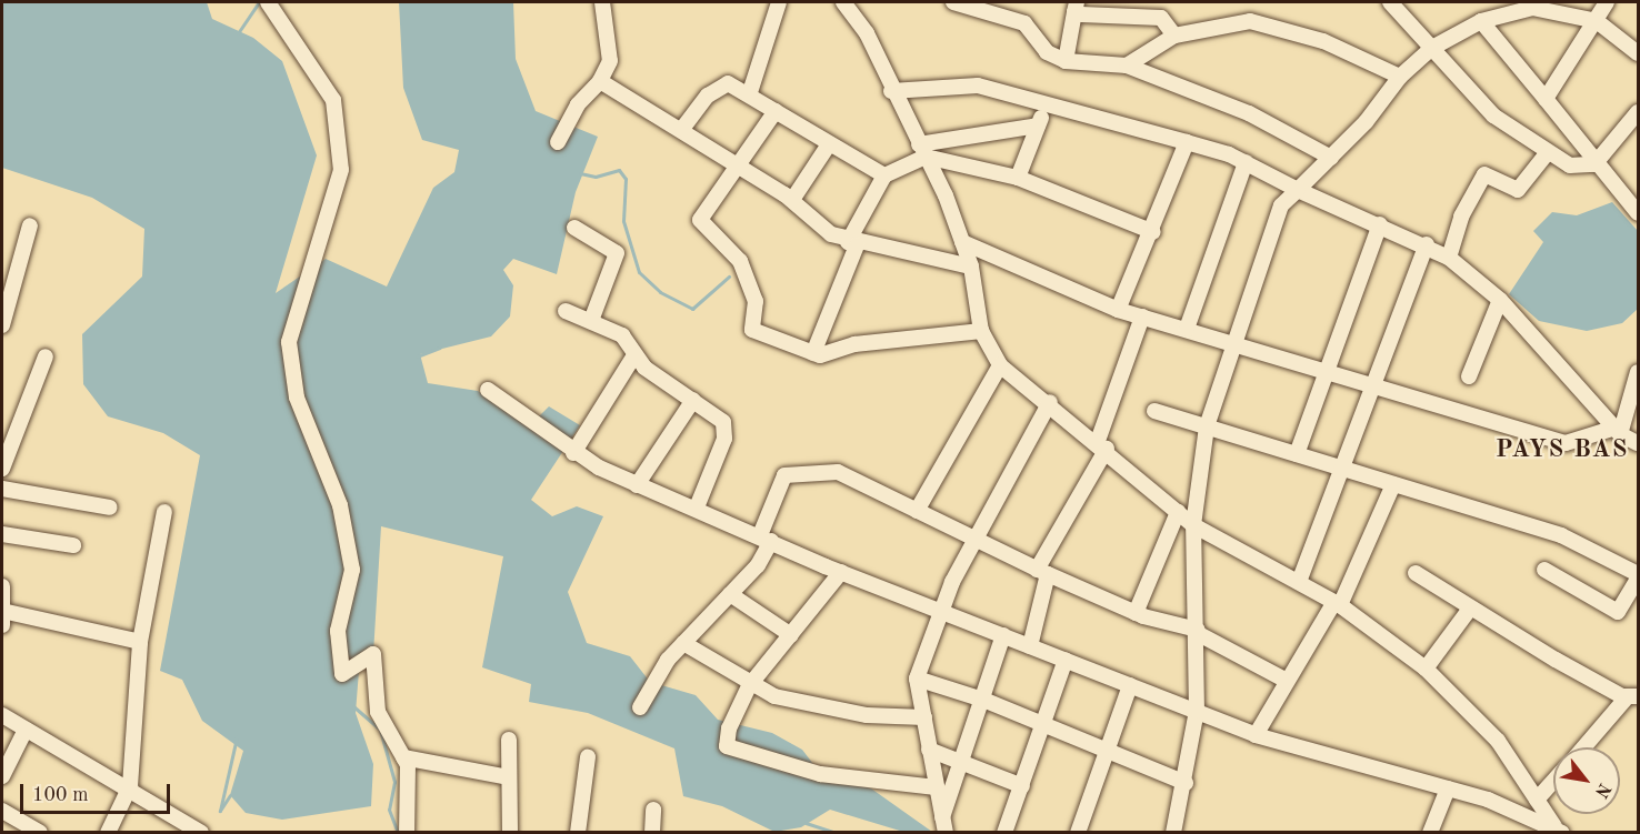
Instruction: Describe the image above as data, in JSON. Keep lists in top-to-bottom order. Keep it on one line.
{"districts":["PAYS BAS"],"scale_bar":"100 m","north":"bottom right"}
